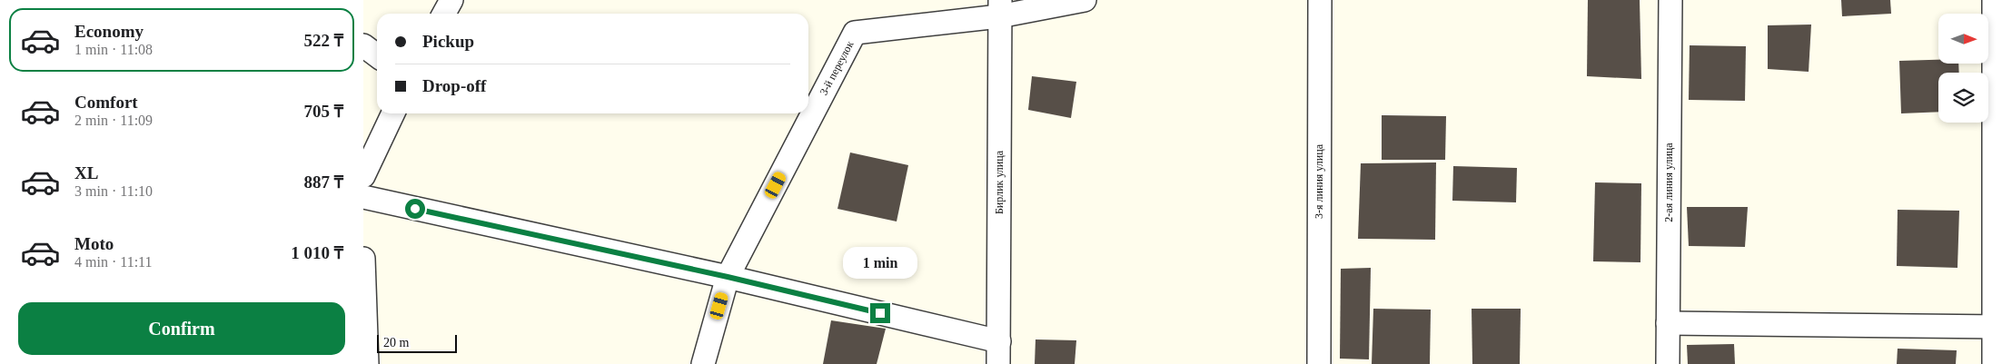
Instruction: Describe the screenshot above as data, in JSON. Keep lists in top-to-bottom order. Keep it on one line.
{"streets":{"street":["3-й переулок","3-я линия улица","Бирлик улица","2-ая линия улица"]},"crossings":[["3-й переулок","Бирлик улица"]],"scale_bar":"20 m","north":"right","page":{"list":[{"name":"Economy","note":"1 min · 11:08","value":"522 ₸"},{"name":"Comfort","note":"2 min · 11:09","value":"705 ₸"},{"name":"XL","note":"3 min · 11:10","value":"887 ₸"},{"name":"Moto","note":"4 min · 11:11","value":"1 010 ₸"}],"banner":["Pickup","Drop-off"],"bubble":"1 min","buttons":"Confirm","scale":"20 m"}}
